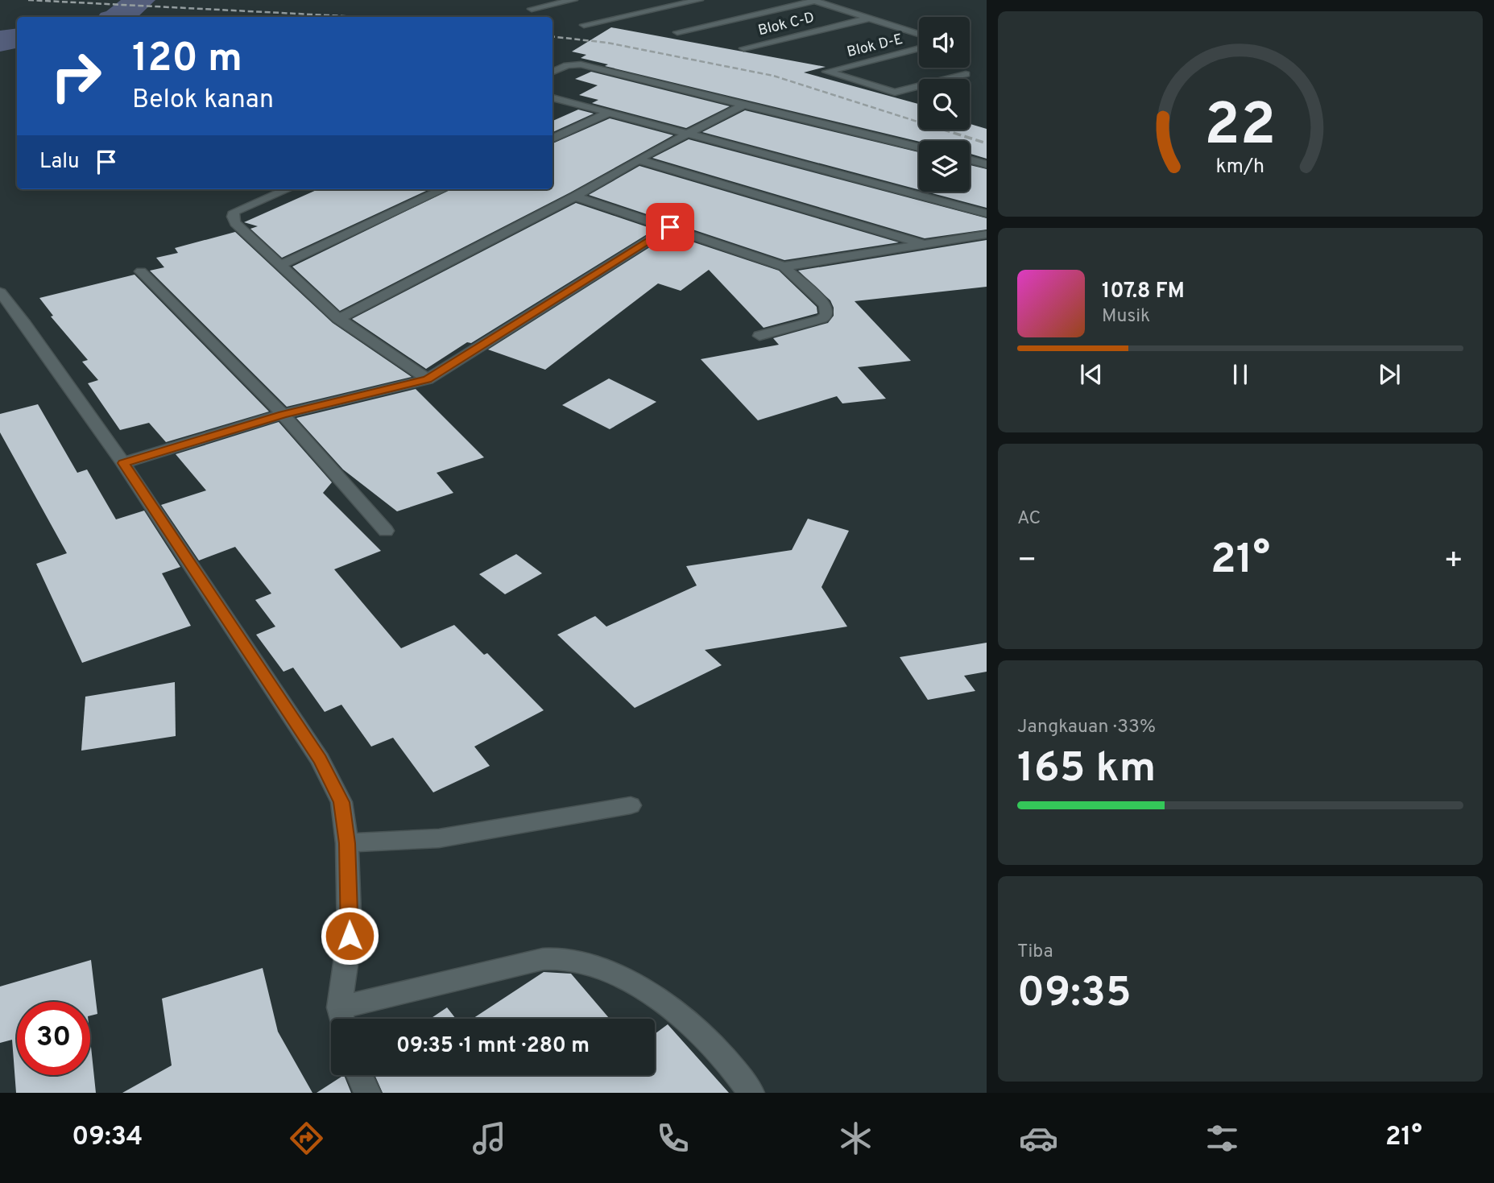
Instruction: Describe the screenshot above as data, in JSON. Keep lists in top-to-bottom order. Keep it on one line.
{"streets":{"street":["Blok C-D","Blok D-E"]},"page":{"turn":["120 m","Belok kanan"],"then":"Lalu","song":["107.8 FM","Musik"],"tile":["AC",["Jangkauan · 33%","165 km"],["Tiba","09:35"]],"heat":["−","21°","+"],"limit":"30","trip":"09:35 · 1 mnt · 280 m","tabs":["09:34","21°"],"gauge":["22","km/h"]}}
